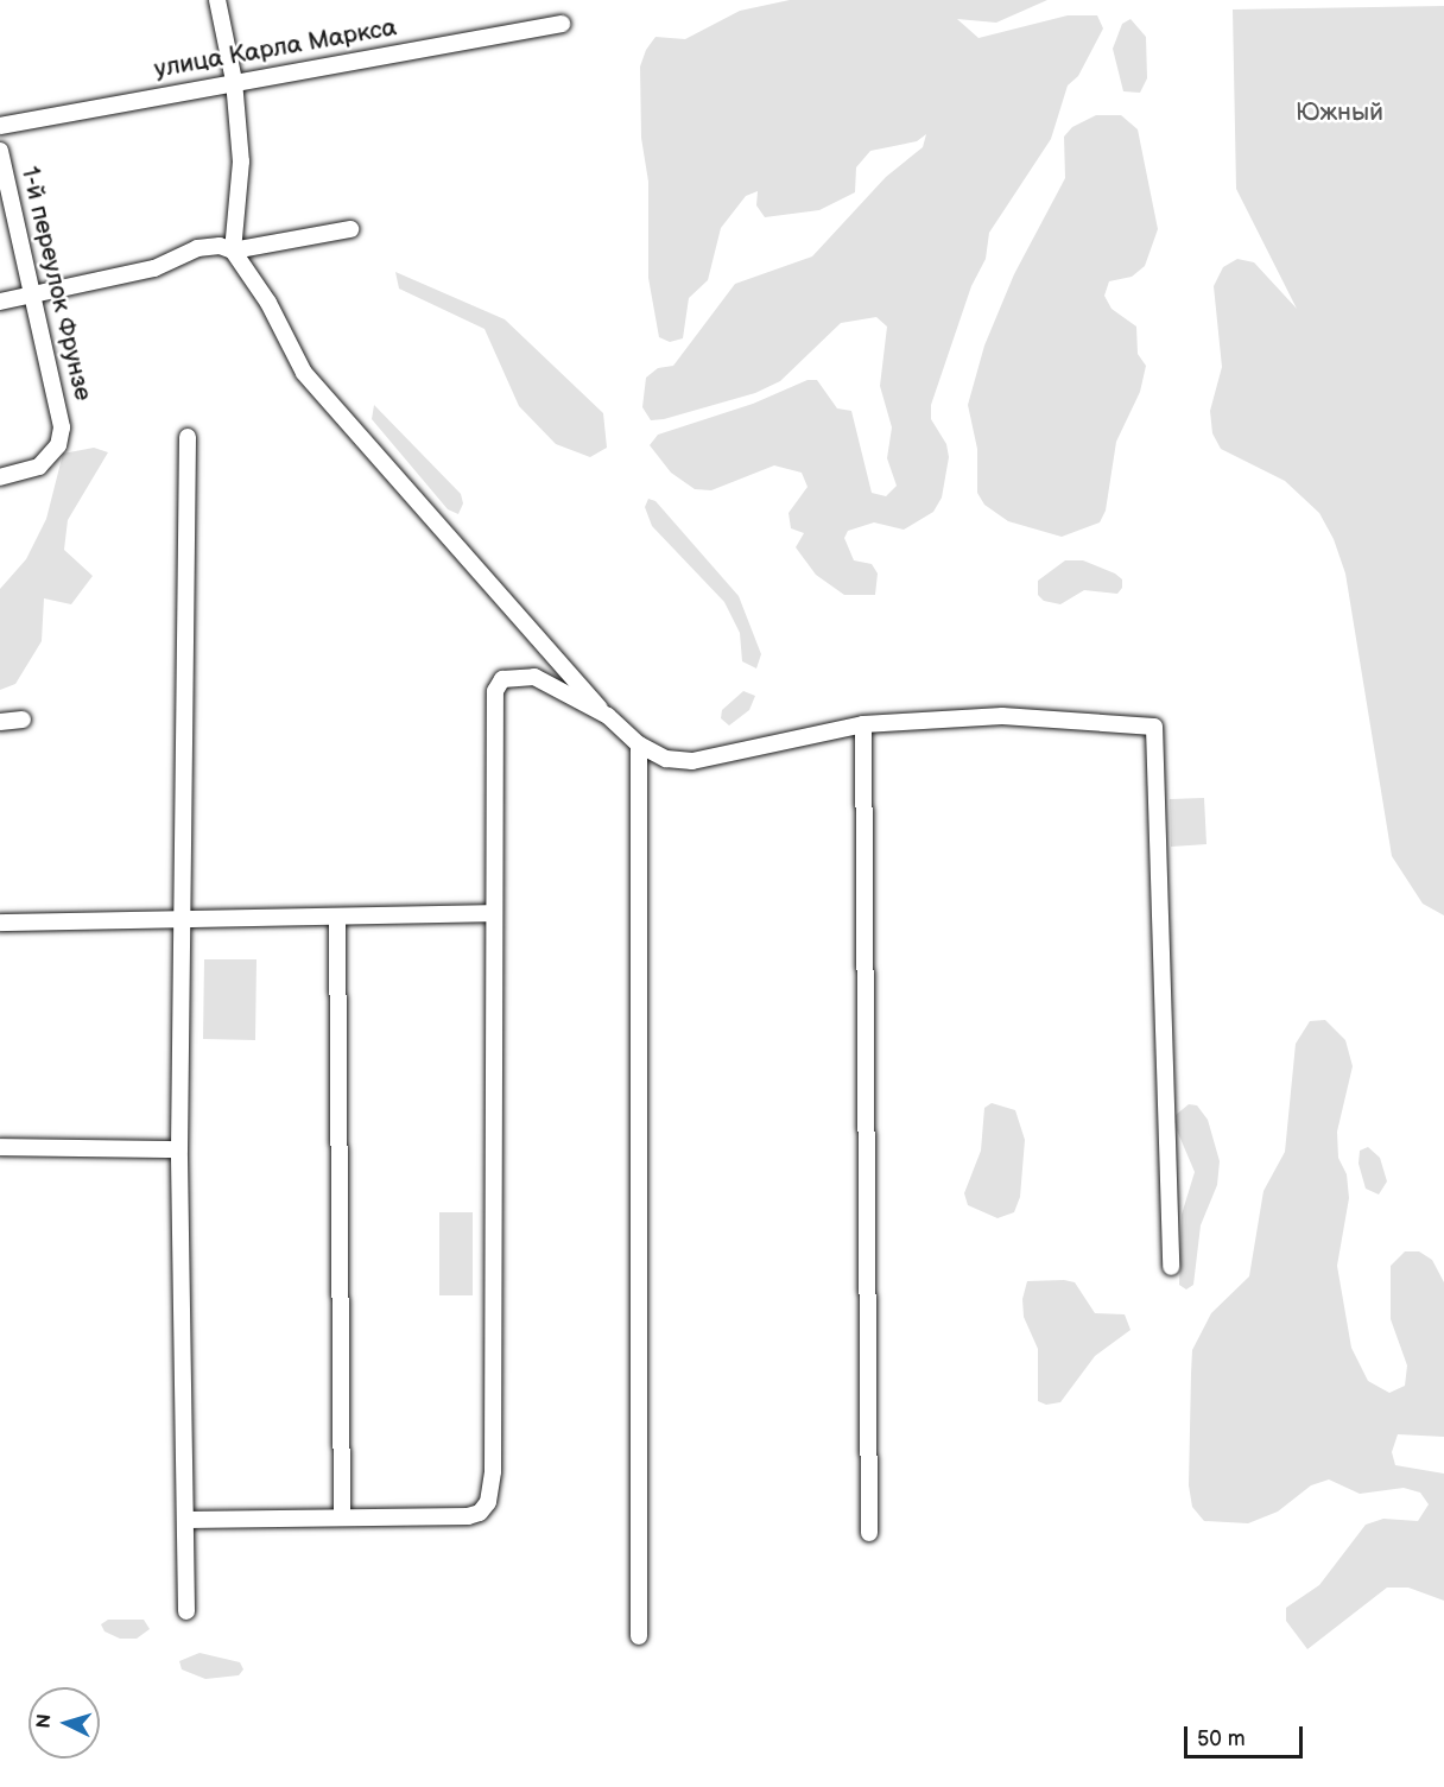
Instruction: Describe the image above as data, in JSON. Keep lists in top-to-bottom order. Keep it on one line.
{"streets":{"street":["улица Карла Маркса","1-й переулок Фрунзе"]},"parks":["Южный"],"scale_bar":"50 m","north":"left"}
